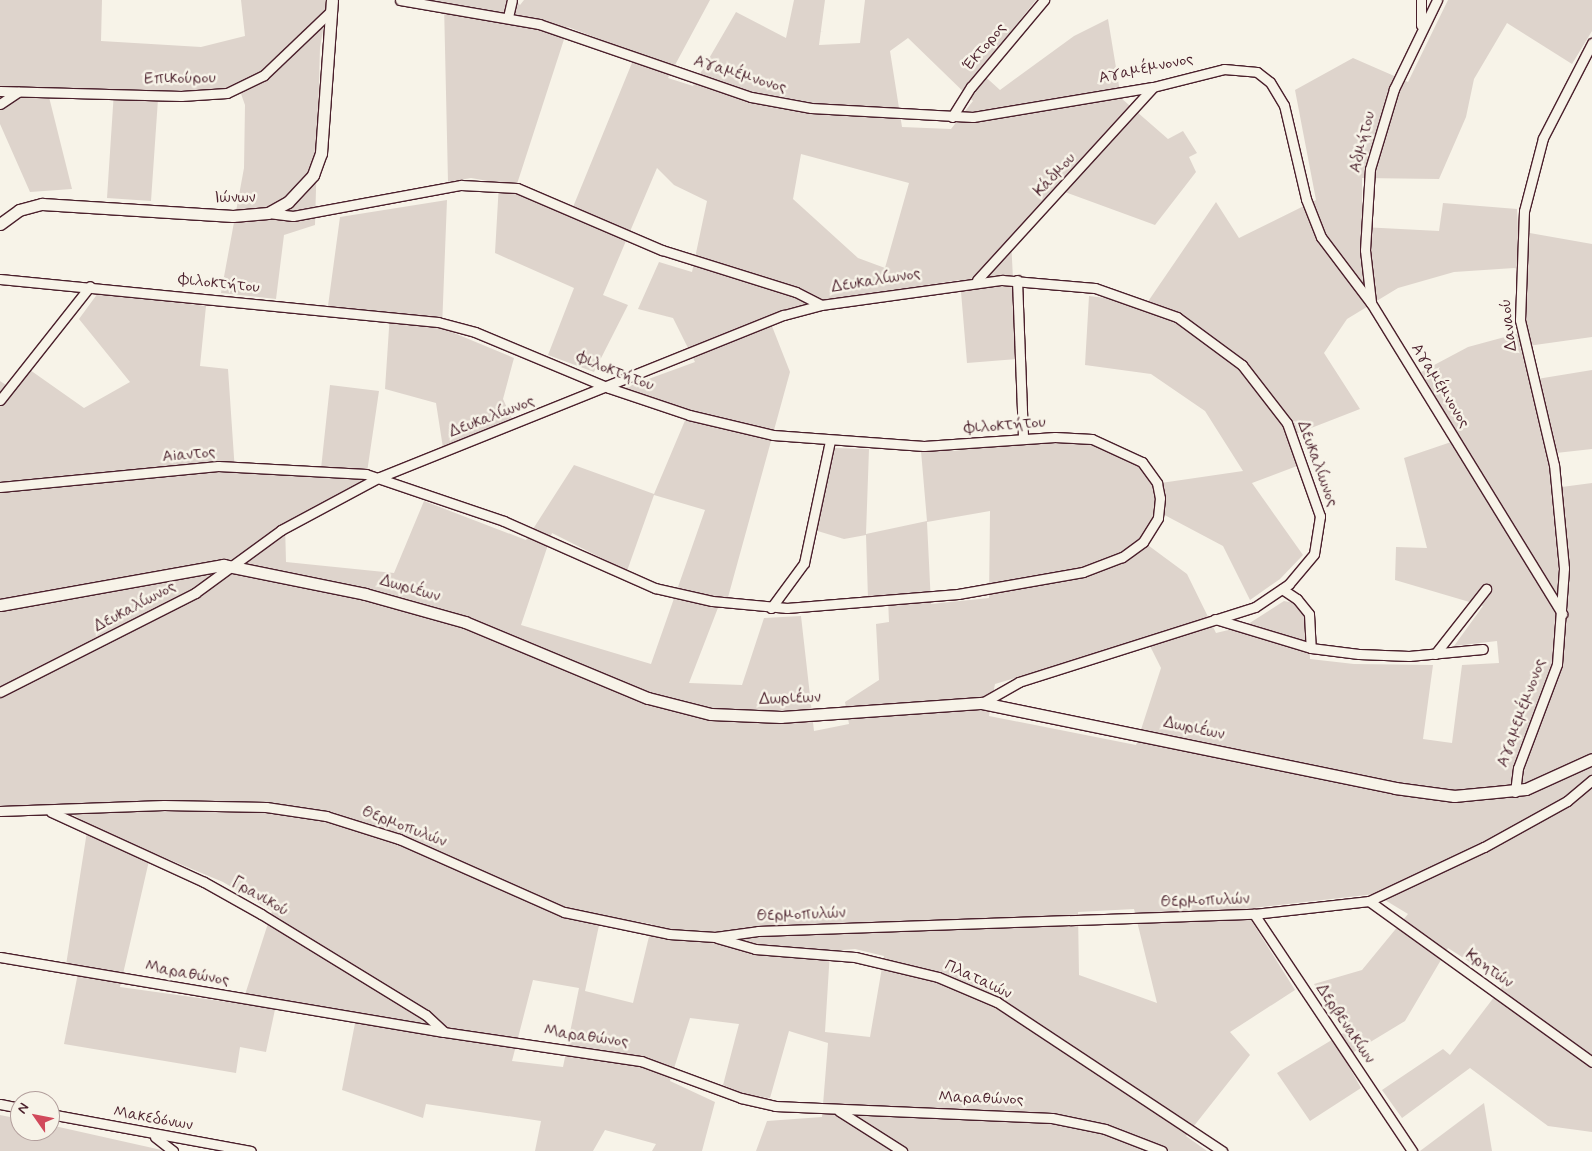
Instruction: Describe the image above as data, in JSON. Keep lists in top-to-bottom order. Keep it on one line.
{"streets":{"street":["Έκτορος","Αγαμέμνονος","Επικούρου","Αδμήτου","Κάδμου","Ιώνων","Δευκαλίωνος","Φιλοκτήτου","Δαναού","Aiαντος","Δωριέων","Αγαμεμέμνονος","Θερμοπυλών","Γρανικού","Κρητών","Μαραθώνος","Πλαταιών","Δερβενακίων","Μακεδόνων"]},"crossings":[["Έκτορος","Αγαμέμνονος"],["Αγαμέμνονος","Αδμήτου"],["Αγαμέμνονος","Κάδμου"],["Αγαμέμνονος","Δαναού"],["Αγαμέμνονος","Αγαμεμέμνονος"],["Επικούρου","Ιώνων"],["Κάδμου","Δευκαλίωνος"],["Δευκαλίωνος","Φιλοκτήτου"],["Δευκαλίωνος","Aiαντος"],["Δευκαλίωνος","Δωριέων"],["Φιλοκτήτου","Aiαντος"],["Δαναού","Αγαμεμέμνονος"],["Δωριέων","Αγαμεμέμνονος"],["Θερμοπυλών","Γρανικού"],["Θερμοπυλών","Κρητών"],["Θερμοπυλών","Πλαταιών"],["Θερμοπυλών","Δερβενακίων"],["Γρανικού","Μαραθώνος"]],"north":"top left"}
